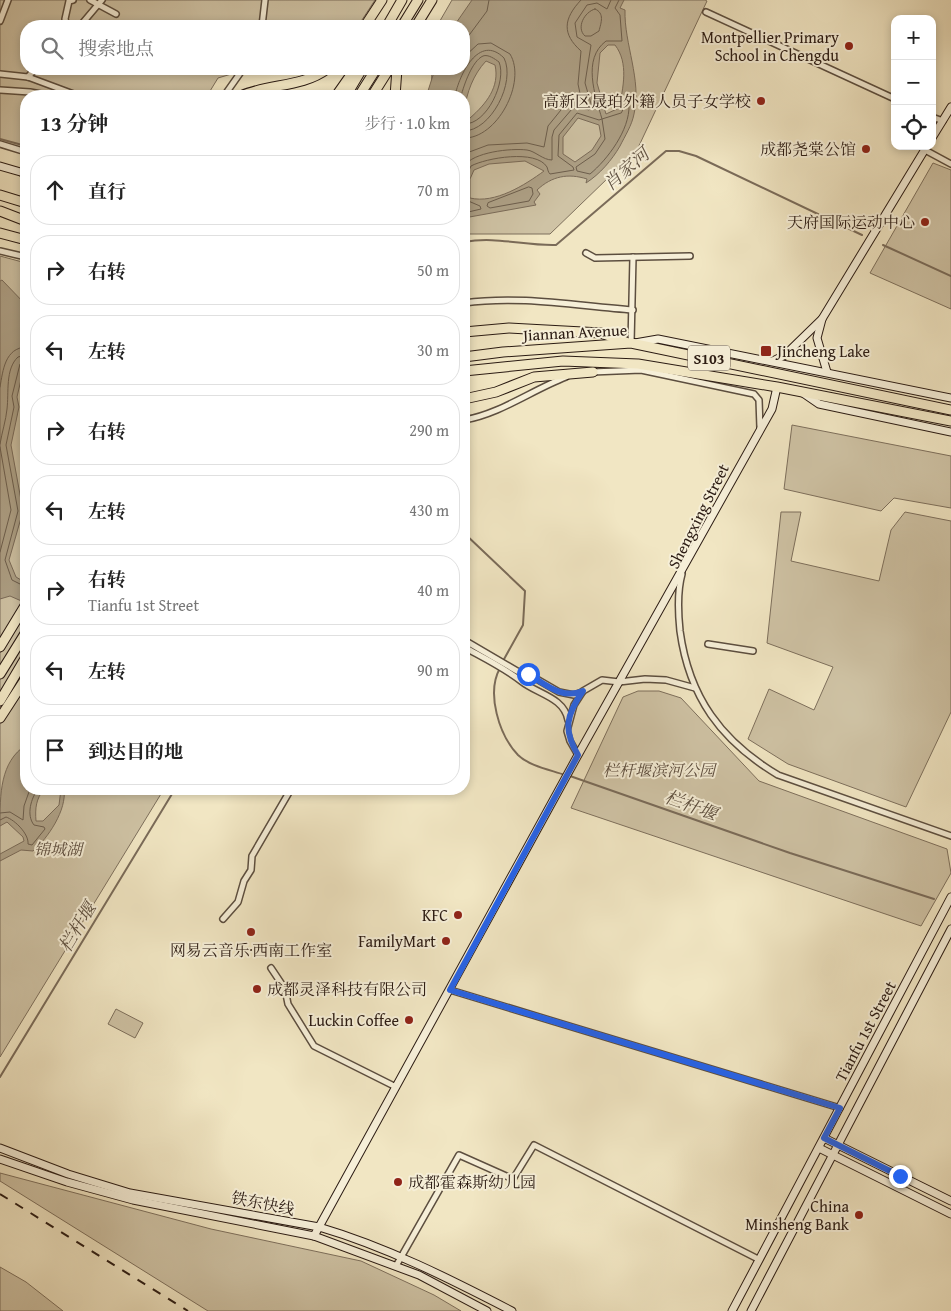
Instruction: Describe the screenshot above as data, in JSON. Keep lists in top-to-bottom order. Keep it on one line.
{"streets":{"highway":["Jiannan Avenue","S103"],"main road":["Shengxing Street","Tianfu 1st Street","铁东快线"]},"crossings":[["Jiannan Avenue","Shengxing Street"]],"water":["肖家河","栏杆堰"],"parks":["栏杆堰滨河公园","锦城湖"],"places":{"other":["Montpellier Primary School in Chengdu","高新区晟珀外籍人员子女学校","成都尧棠公馆","天府国际运动中心","KFC","网易云音乐·西南工作室","FamilyMart","成都灵泽科技有限公司","Luckin Coffee","成都霍森斯幼儿园","China Minsheng Bank"],"transit":["Jincheng Lake"]},"page":{"map_buttons":["+","−"],"search":"搜索地点","heading":["13 分钟","步行 · 1.0 km"],"list":[["直行","70 m"],["右转","50 m"],["左转","30 m"],["右转","290 m"],["左转","430 m"],["右转","Tianfu 1st Street","40 m"],["左转","90 m"],"到达目的地"]}}
